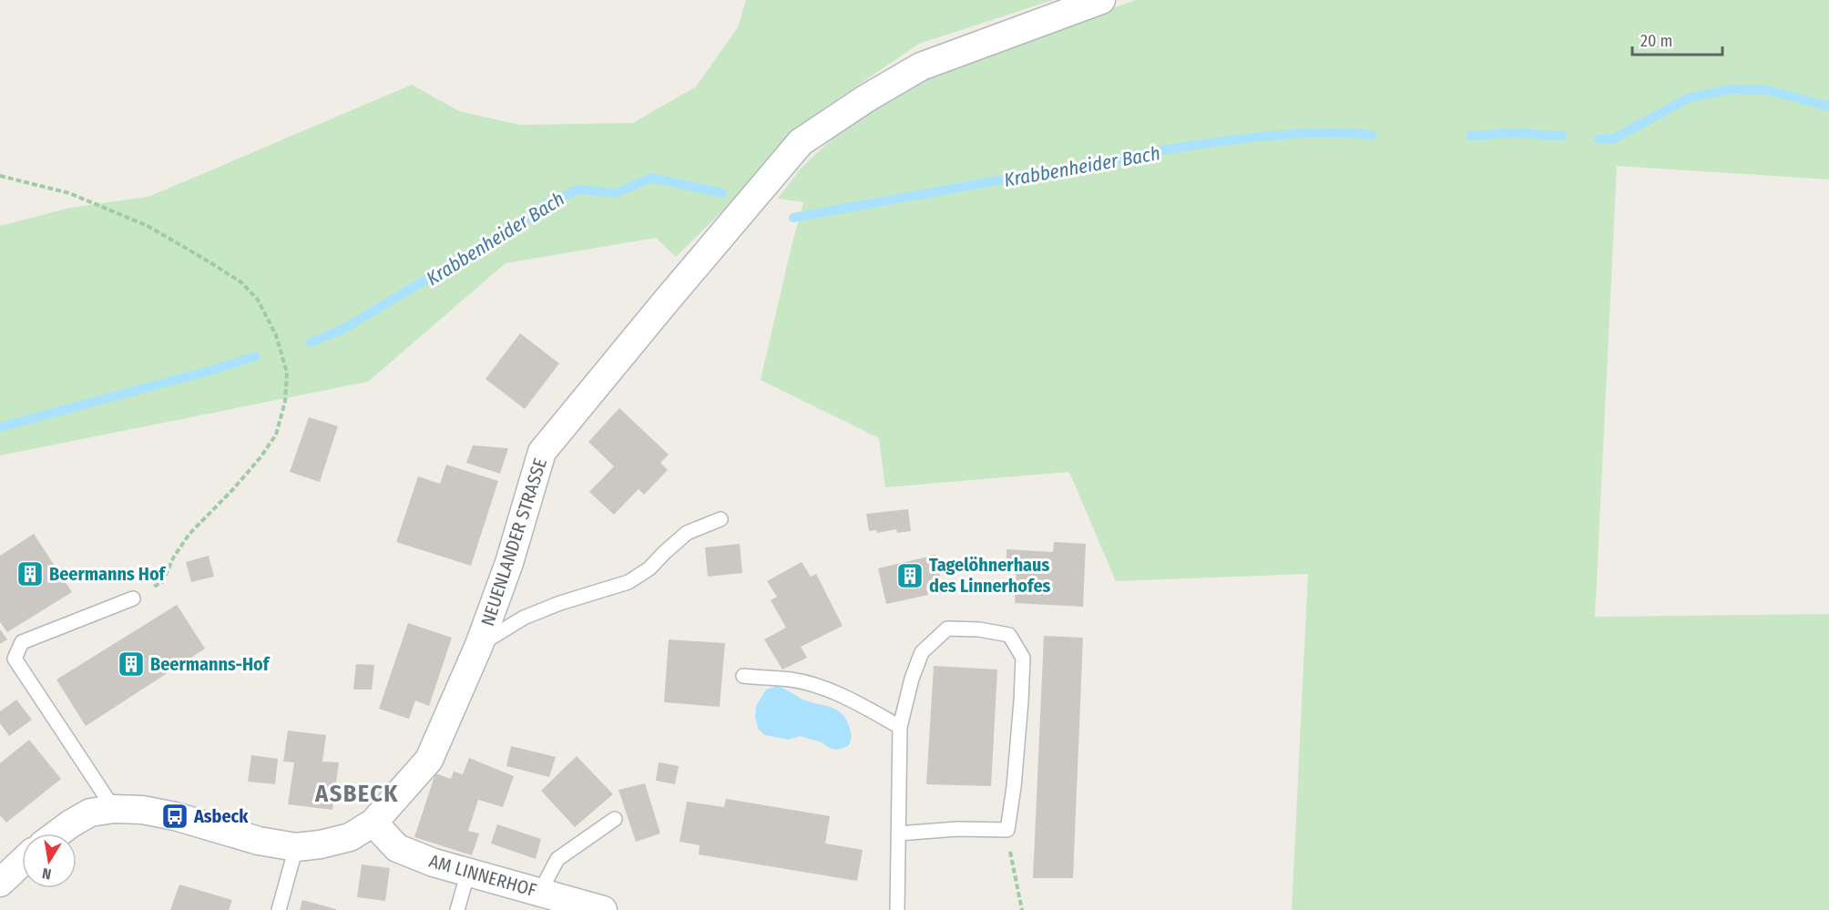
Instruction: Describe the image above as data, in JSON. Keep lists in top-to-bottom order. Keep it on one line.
{"streets":{"street":["NEUENLANDER STRASSE","AM LINNERHOF"]},"crossings":[["NEUENLANDER STRASSE","AM LINNERHOF"]],"districts":["ASBECK"],"water":["Krabbenheider Bach"],"places":{"building":["Beermanns Hof","Tagelöhnerhaus des Linnerhofes","Beermanns-Hof"],"bus stop":["Asbeck"]},"scale_bar":"20 m","north":"bottom"}
